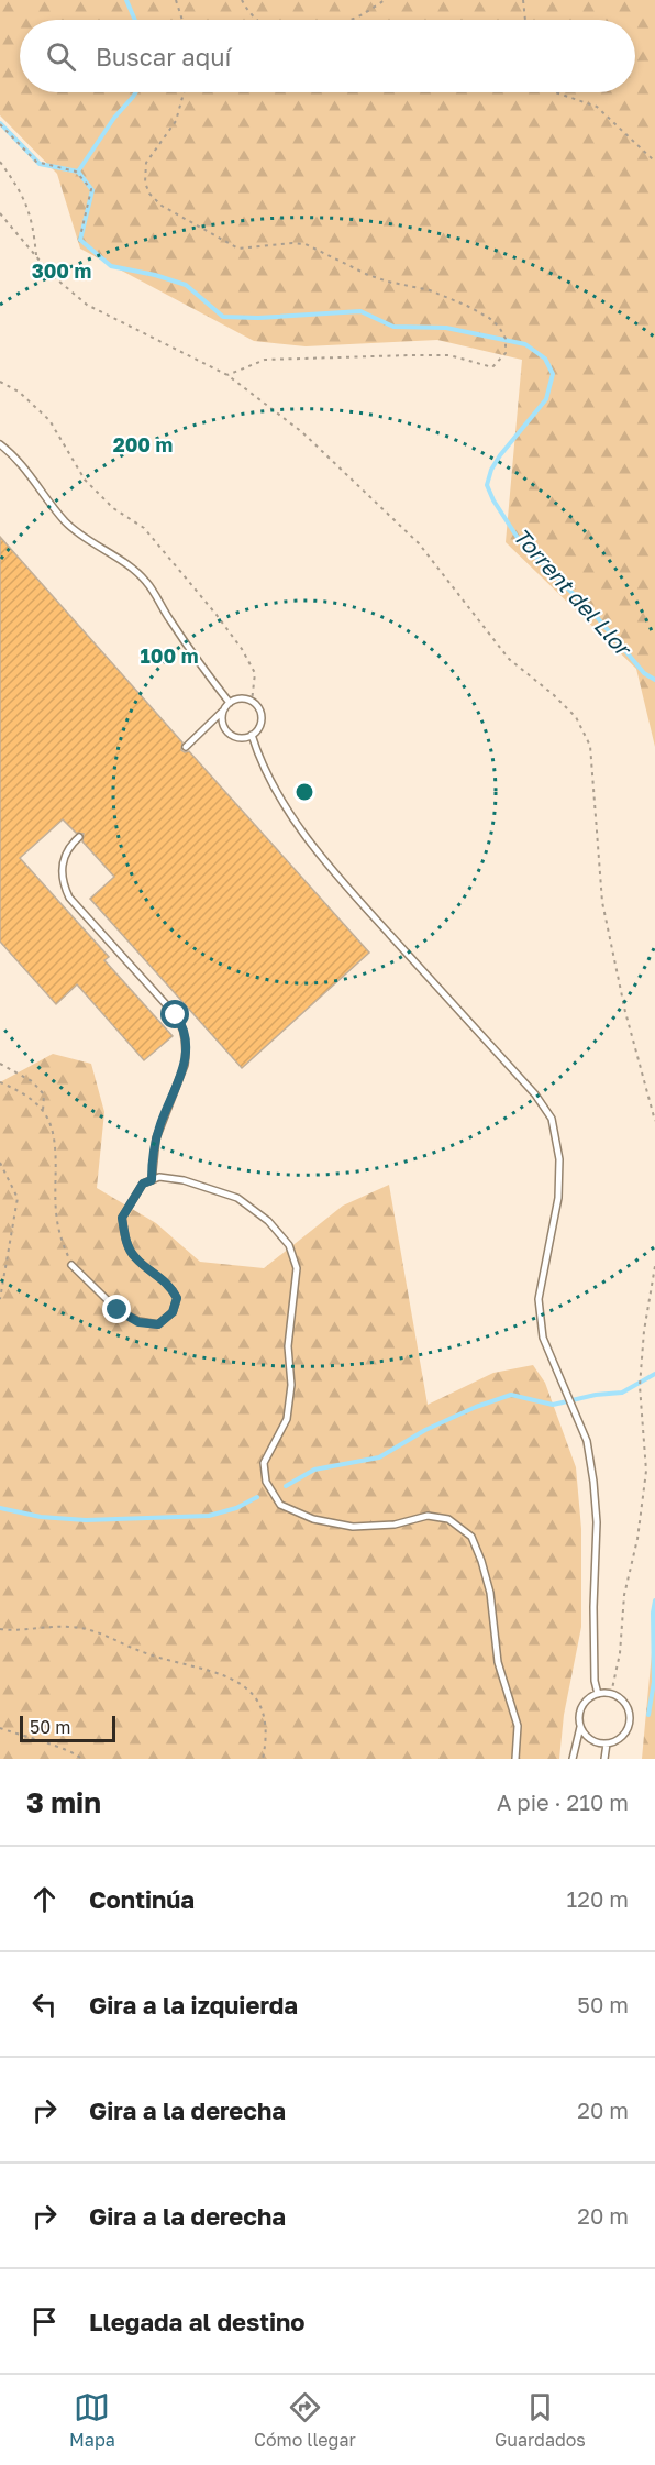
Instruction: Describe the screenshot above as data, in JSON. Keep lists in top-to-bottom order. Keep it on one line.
{"water":["Torrent del Llor"],"scale_bar":"50 m","page":{"search":"Buscar aquí","scale":"50 m","heading":["3 min","A pie · 210 m"],"list":[["Continúa","120 m"],["Gira a la izquierda","50 m"],["Gira a la derecha","20 m"],["Gira a la derecha","20 m"],"Llegada al destino"],"nav":["Mapa","Cómo llegar","Guardados"]},"rings":["300 m","200 m","100 m"]}
